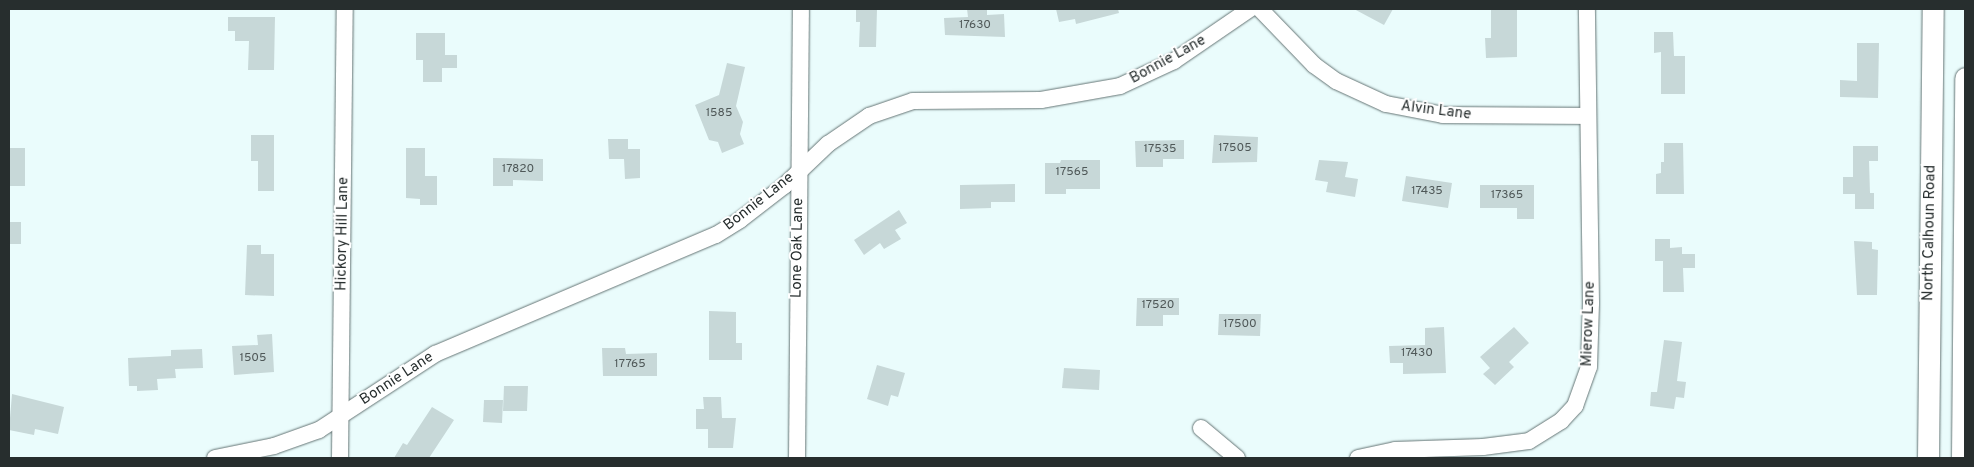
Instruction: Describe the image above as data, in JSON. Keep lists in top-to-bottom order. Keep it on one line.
{"streets":{"main road":["North Calhoun Road"],"street":["Bonnie Lane","Alvin Lane","Hickory Hill Lane","Lone Oak Lane","Mierow Lane"]},"crossings":[["Bonnie Lane","Hickory Hill Lane"],["Bonnie Lane","Lone Oak Lane"],["Alvin Lane","Mierow Lane"]],"house_numbers":["17630","1585","17505","17535","17820","17565","17435","17365","17520","17500","17430","1505","17765"]}
